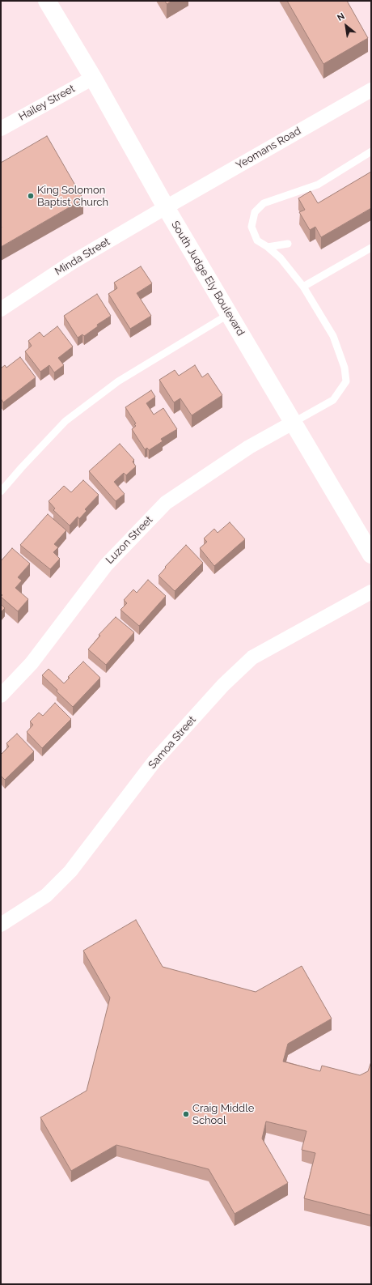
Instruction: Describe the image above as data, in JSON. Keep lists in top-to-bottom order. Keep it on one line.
{"streets":{"main road":["South Judge Ely Boulevard"],"street":["Hailey Street","Yeomans Road","Minda Street","Luzon Street","Samoa Street"]},"crossings":[["Hailey Street","South Judge Ely Boulevard"],["Yeomans Road","Minda Street"],["Yeomans Road","South Judge Ely Boulevard"],["Minda Street","South Judge Ely Boulevard"],["South Judge Ely Boulevard","Luzon Street"]],"places":["King Solomon Baptist Church","Craig Middle School"],"north":"top left"}
